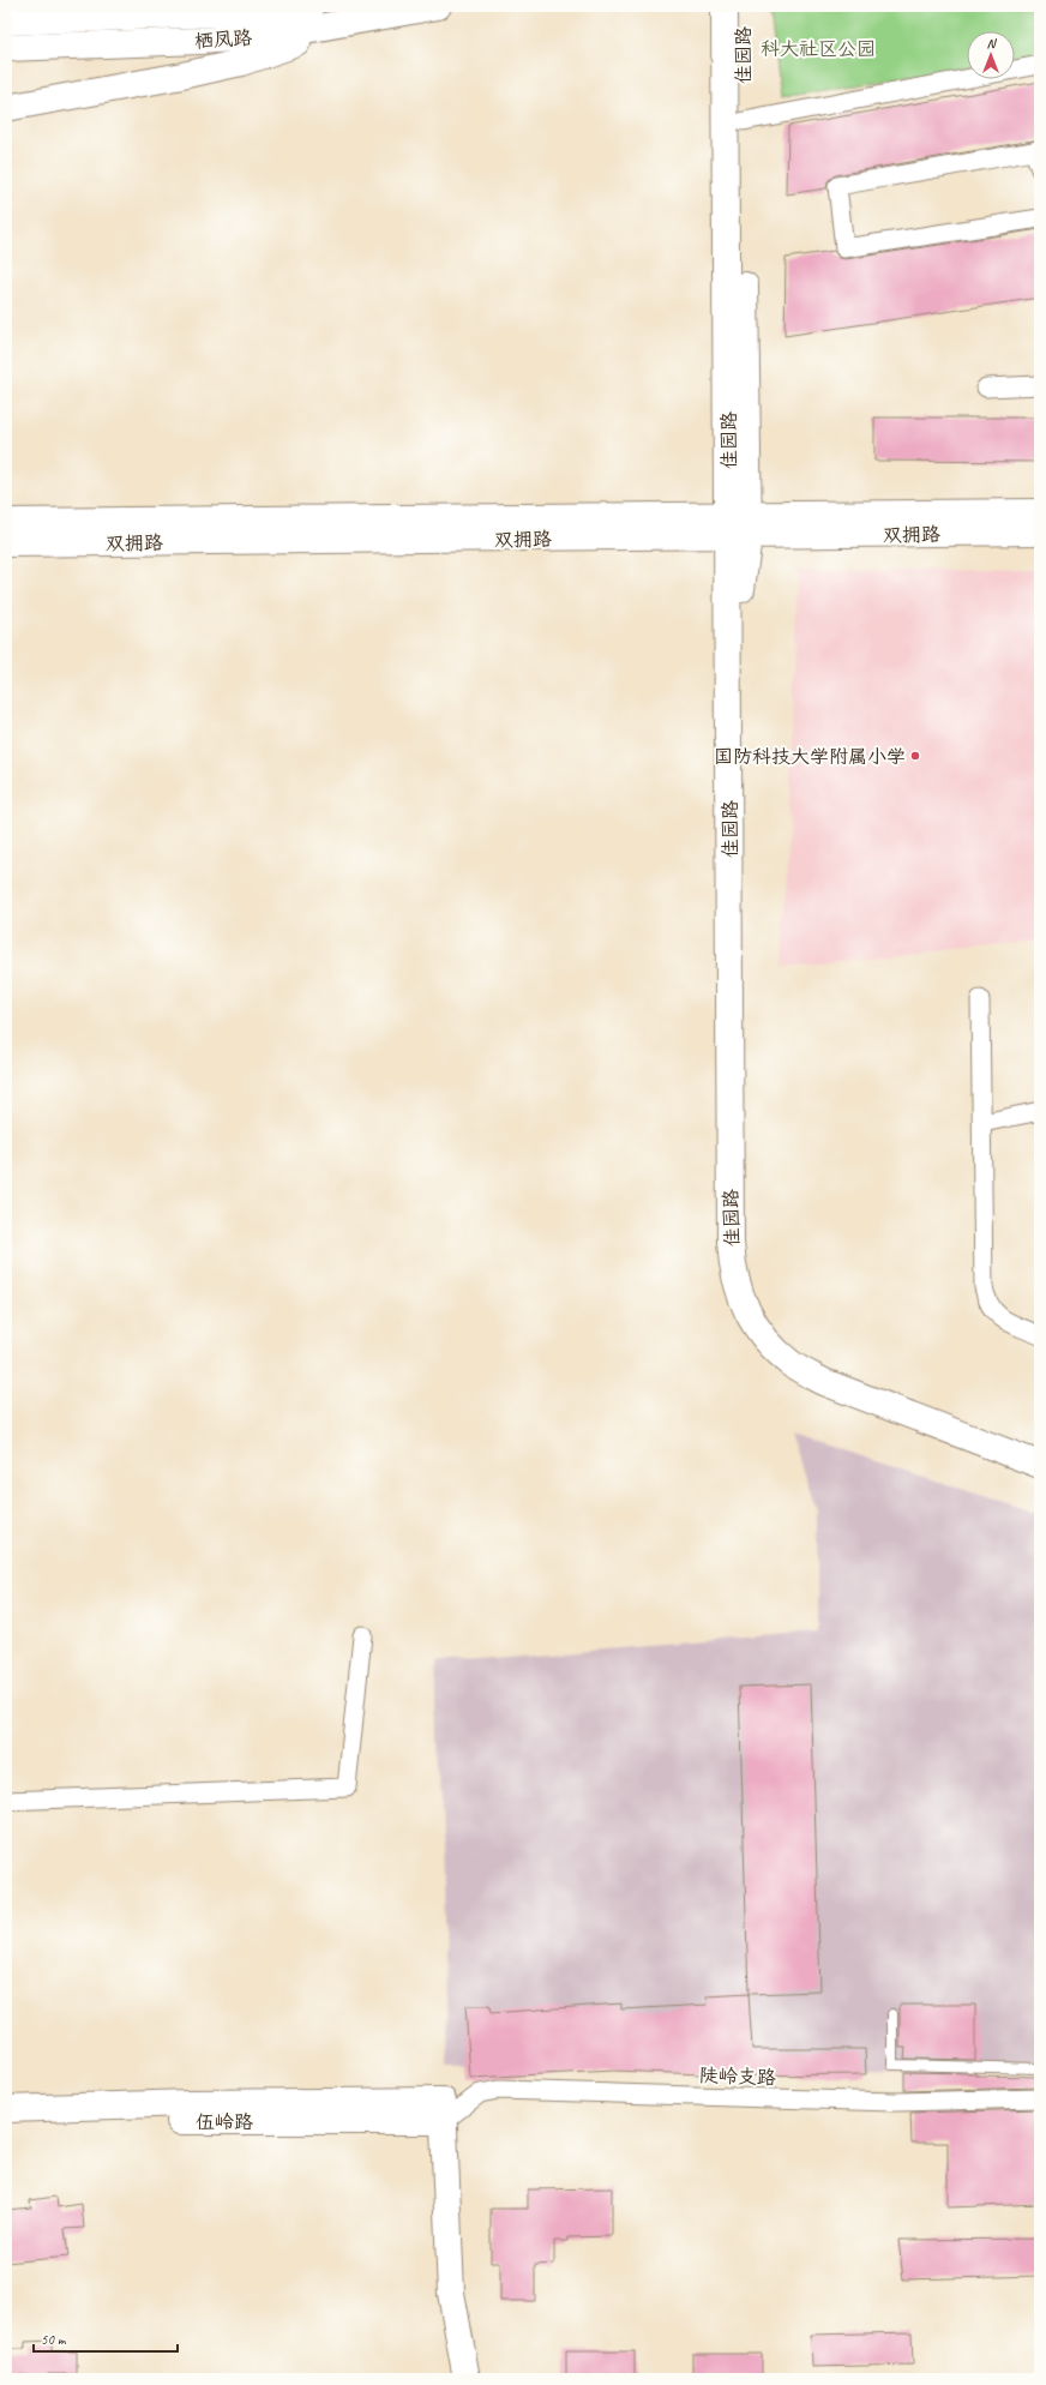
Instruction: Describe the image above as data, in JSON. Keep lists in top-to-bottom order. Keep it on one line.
{"streets":{"main road":["栖凤路","佳园路","双拥路","伍岭路"],"street":["陡岭支路"]},"crossings":[["佳园路","双拥路"],["陡岭支路","伍岭路"]],"parks":["科大社区公园"],"places":["国防科技大学附属小学"],"scale_bar":"50 m","north":"top"}
